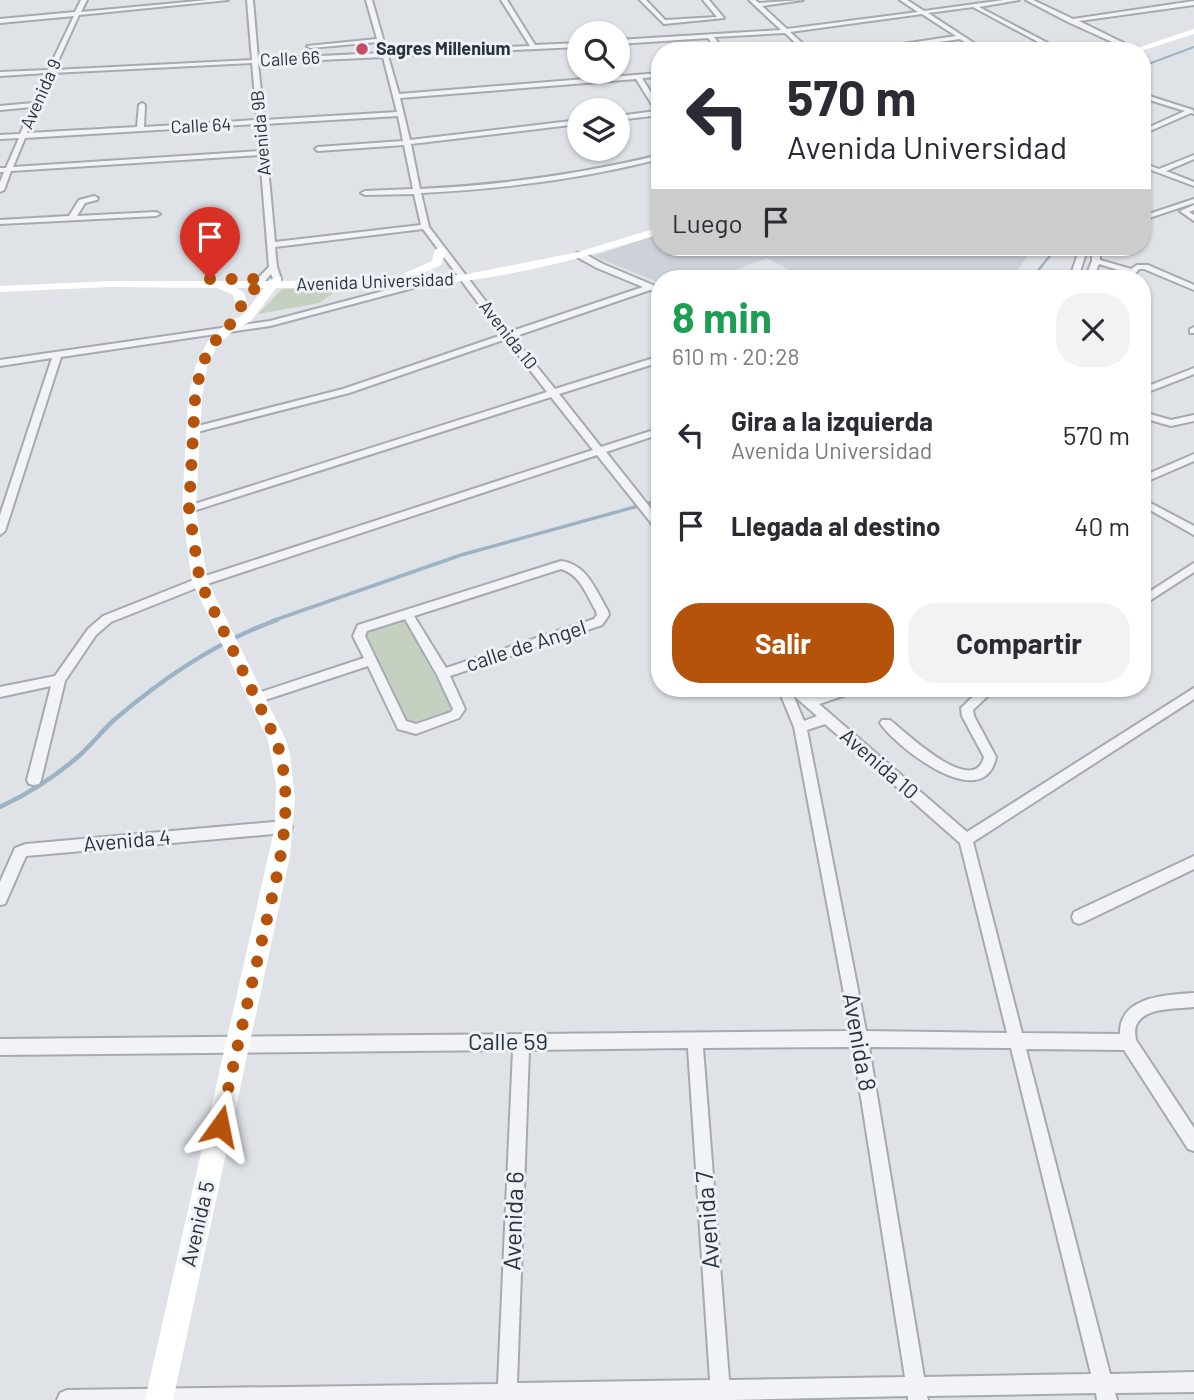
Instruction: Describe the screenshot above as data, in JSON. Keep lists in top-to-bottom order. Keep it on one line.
{"streets":{"street":["Calle 66","Avenida 9","Calle 64","Avenida 9B","Avenida Universidad","Avenida 10","calle de Angel","Avenida 4","Calle 59","Avenida 8","Avenida 7","Avenida 6","Avenida 5"]},"crossings":[["Calle 66","Avenida 9"],["Calle 66","Avenida 9B"],["Calle 66","Avenida 10"],["Avenida 9","Calle 64"],["Calle 64","Avenida 9B"],["Calle 64","Avenida 10"],["Avenida 9B","Avenida Universidad"],["Avenida 9B","Avenida 5"],["Avenida Universidad","Avenida 10"],["Avenida Universidad","Avenida 5"],["Avenida 4","Avenida 5"],["Calle 59","Avenida 8"],["Calle 59","Avenida 7"],["Calle 59","Avenida 6"],["Calle 59","Avenida 5"]],"places":["Sagres Millenium"],"page":{"turn":["570 m","Avenida Universidad"],"then":"Luego","heading":["8 min","610 m · 20:28"],"list":[{"name":"Gira a la izquierda","note":"Avenida Universidad","value":"570 m"},{"name":"Llegada al destino","value":"40 m"}],"buttons":["Salir","Compartir"]}}
